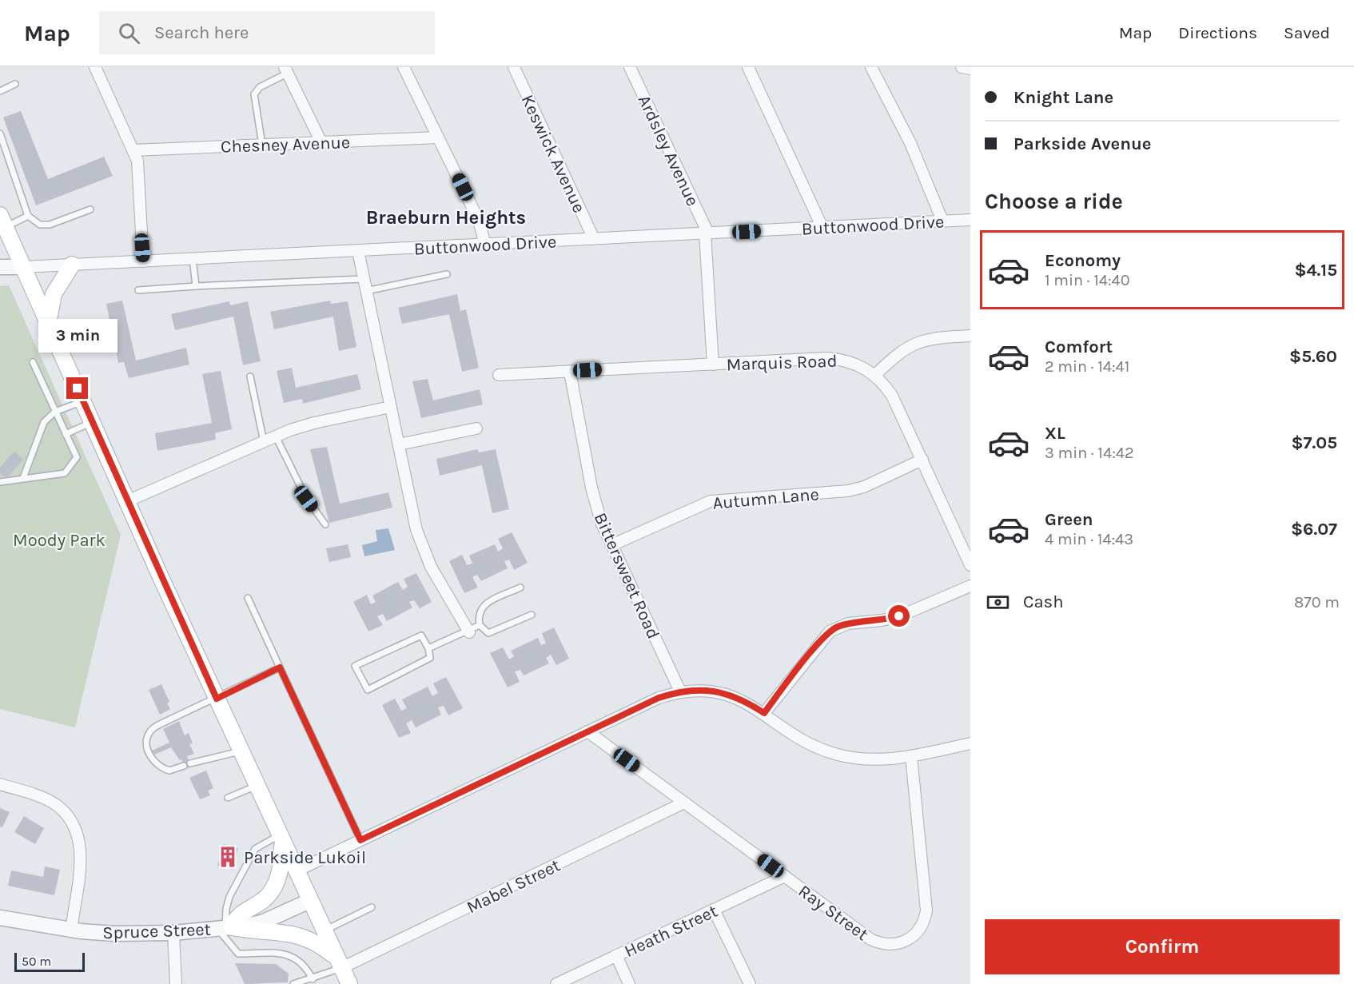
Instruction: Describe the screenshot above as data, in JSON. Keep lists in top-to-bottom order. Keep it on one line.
{"streets":{"street":["Chesney Avenue","Ardsley Avenue","Keswick Avenue","Buttonwood Drive","Marquis Road","Autumn Lane","Bittersweet Road","Mabel Street","Ray Street","Spruce Street","Heath Street"]},"crossings":[["Ardsley Avenue","Buttonwood Drive"],["Keswick Avenue","Buttonwood Drive"],["Marquis Road","Autumn Lane"],["Marquis Road","Bittersweet Road"],["Autumn Lane","Bittersweet Road"],["Mabel Street","Ray Street"],["Ray Street","Heath Street"]],"districts":["Braeburn Heights"],"parks":["Moody Park"],"places":{"building":["Parkside Lukoil"]},"scale_bar":"50 m","page":{"header":"Map","search":"Search here","nav":["Map","Directions","Saved"],"banner":["Knight Lane","Parkside Avenue"],"heading":"Choose a ride","list":[{"name":"Economy","note":"1 min · 14:40","value":"$4.15"},{"name":"Comfort","note":"2 min · 14:41","value":"$5.60"},{"name":"XL","note":"3 min · 14:42","value":"$7.05"},{"name":"Green","note":"4 min · 14:43","value":"$6.07"}],"bubble":"3 min","pay":["Cash","870 m"],"buttons":"Confirm","scale":"50 m"}}
